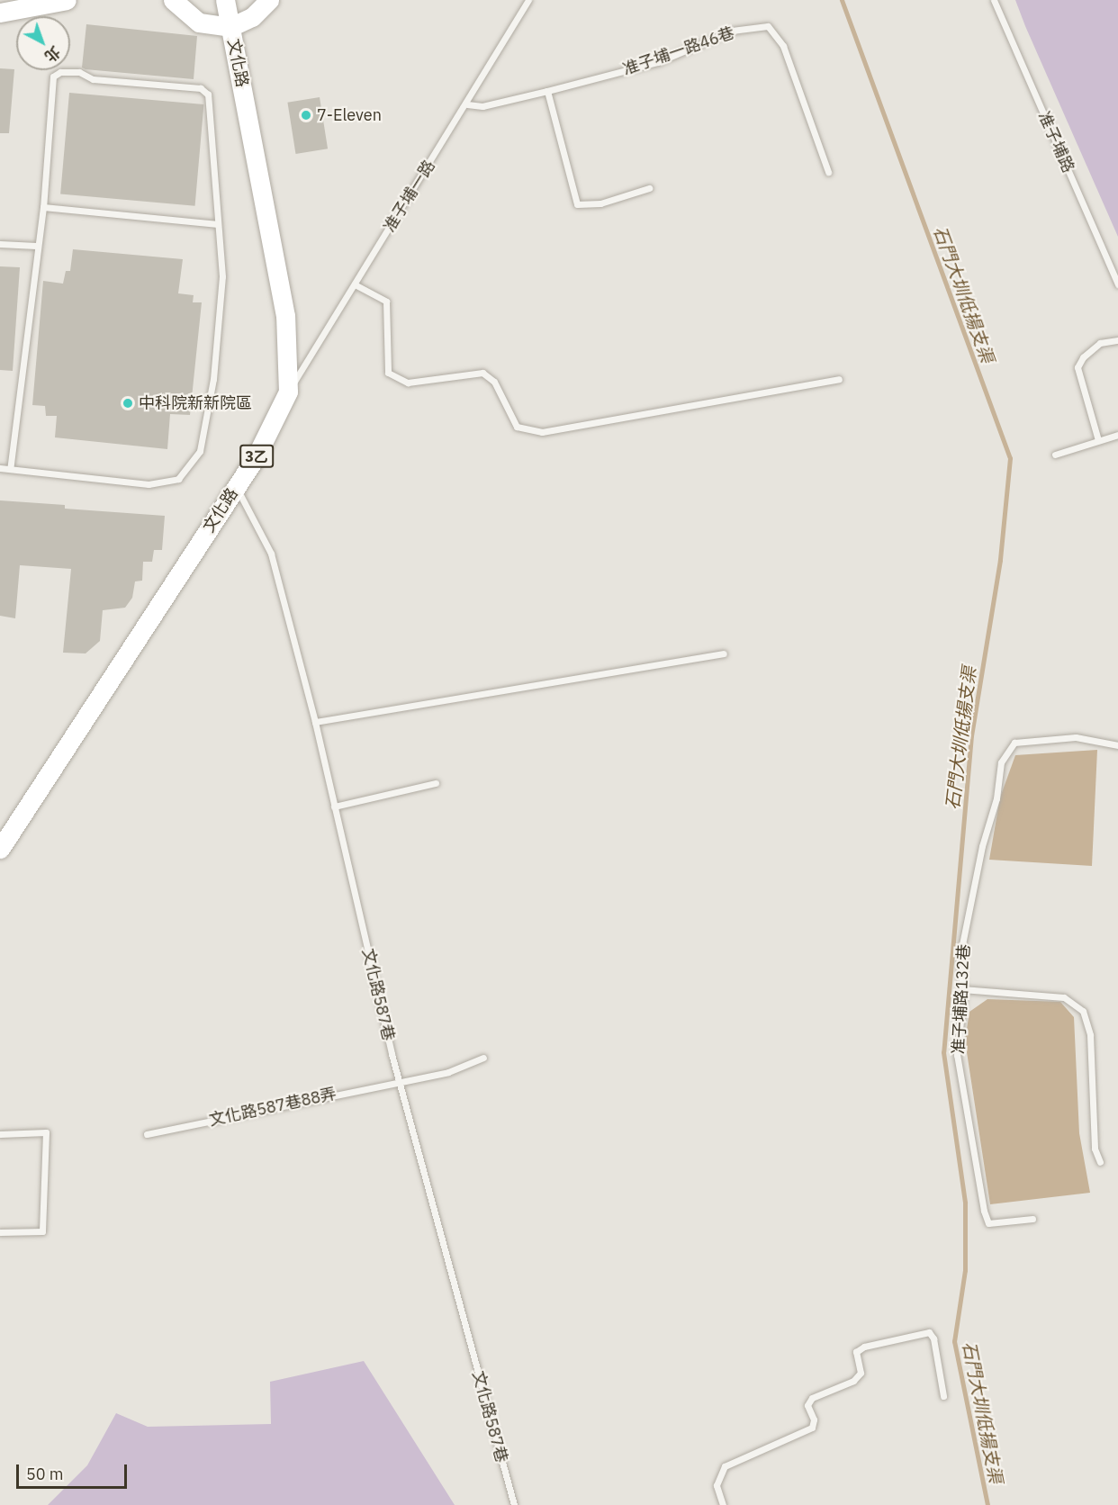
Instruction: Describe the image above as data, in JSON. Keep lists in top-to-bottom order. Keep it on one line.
{"streets":{"main road":["文化路","3乙"],"lane":["准子埔一路46巷","准子埔路","准子埔一路","文化路587巷","准子埔路132巷","文化路587巷88弄"]},"crossings":[["准子埔一路46巷","准子埔一路"],["文化路","准子埔一路"],["文化路","文化路587巷"],["文化路587巷","文化路587巷88弄"]],"water":["石門大圳低揚支渠"],"places":["7-Eleven","中科院新新院區"],"scale_bar":"50 m","north":"bottom right"}
